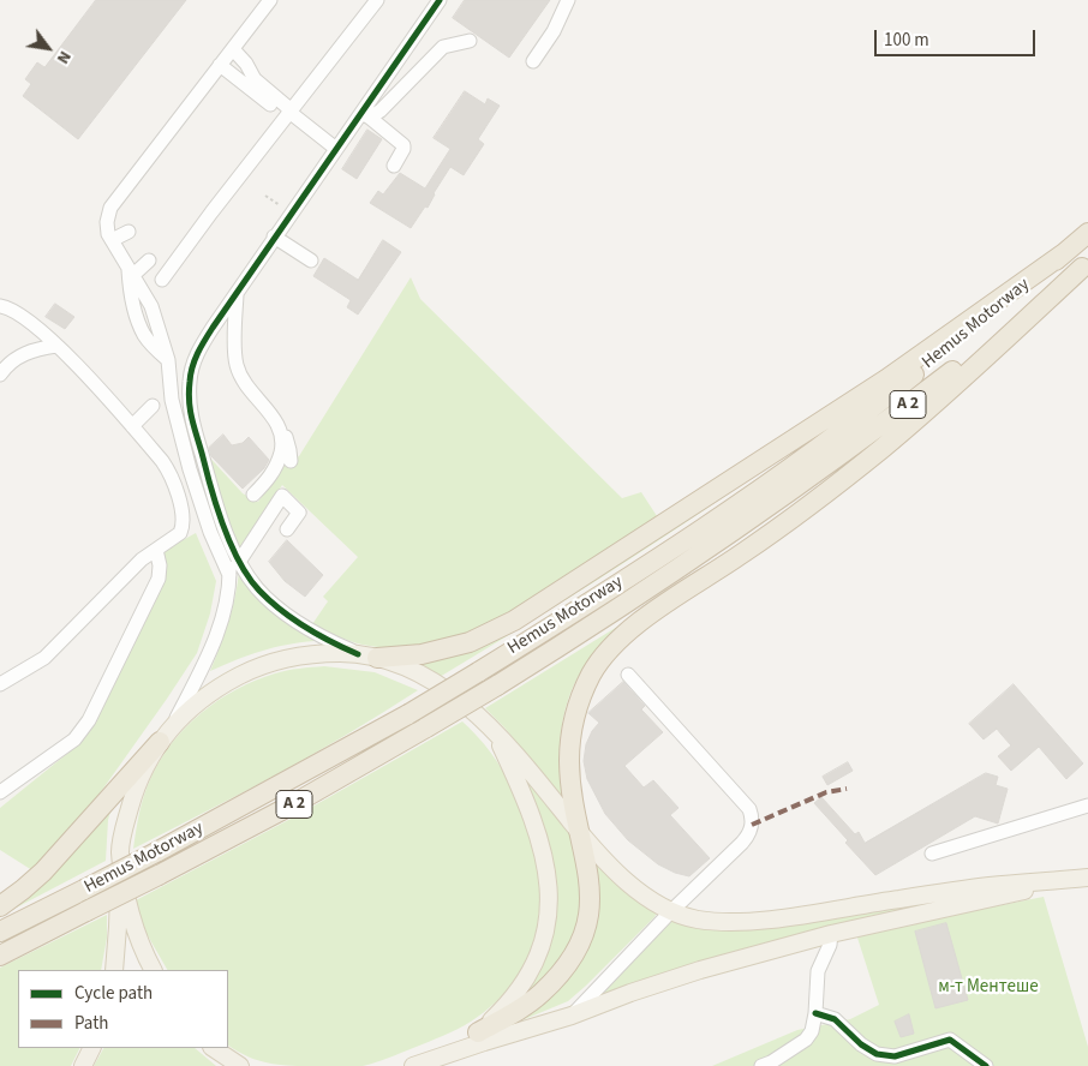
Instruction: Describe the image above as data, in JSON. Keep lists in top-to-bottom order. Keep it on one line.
{"streets":{"highway":["Hemus Motorway","A 2"]},"parks":["м-т Ментeше"],"legend":["Cycle path","Path"],"scale_bar":"100 m","north":"bottom right"}
